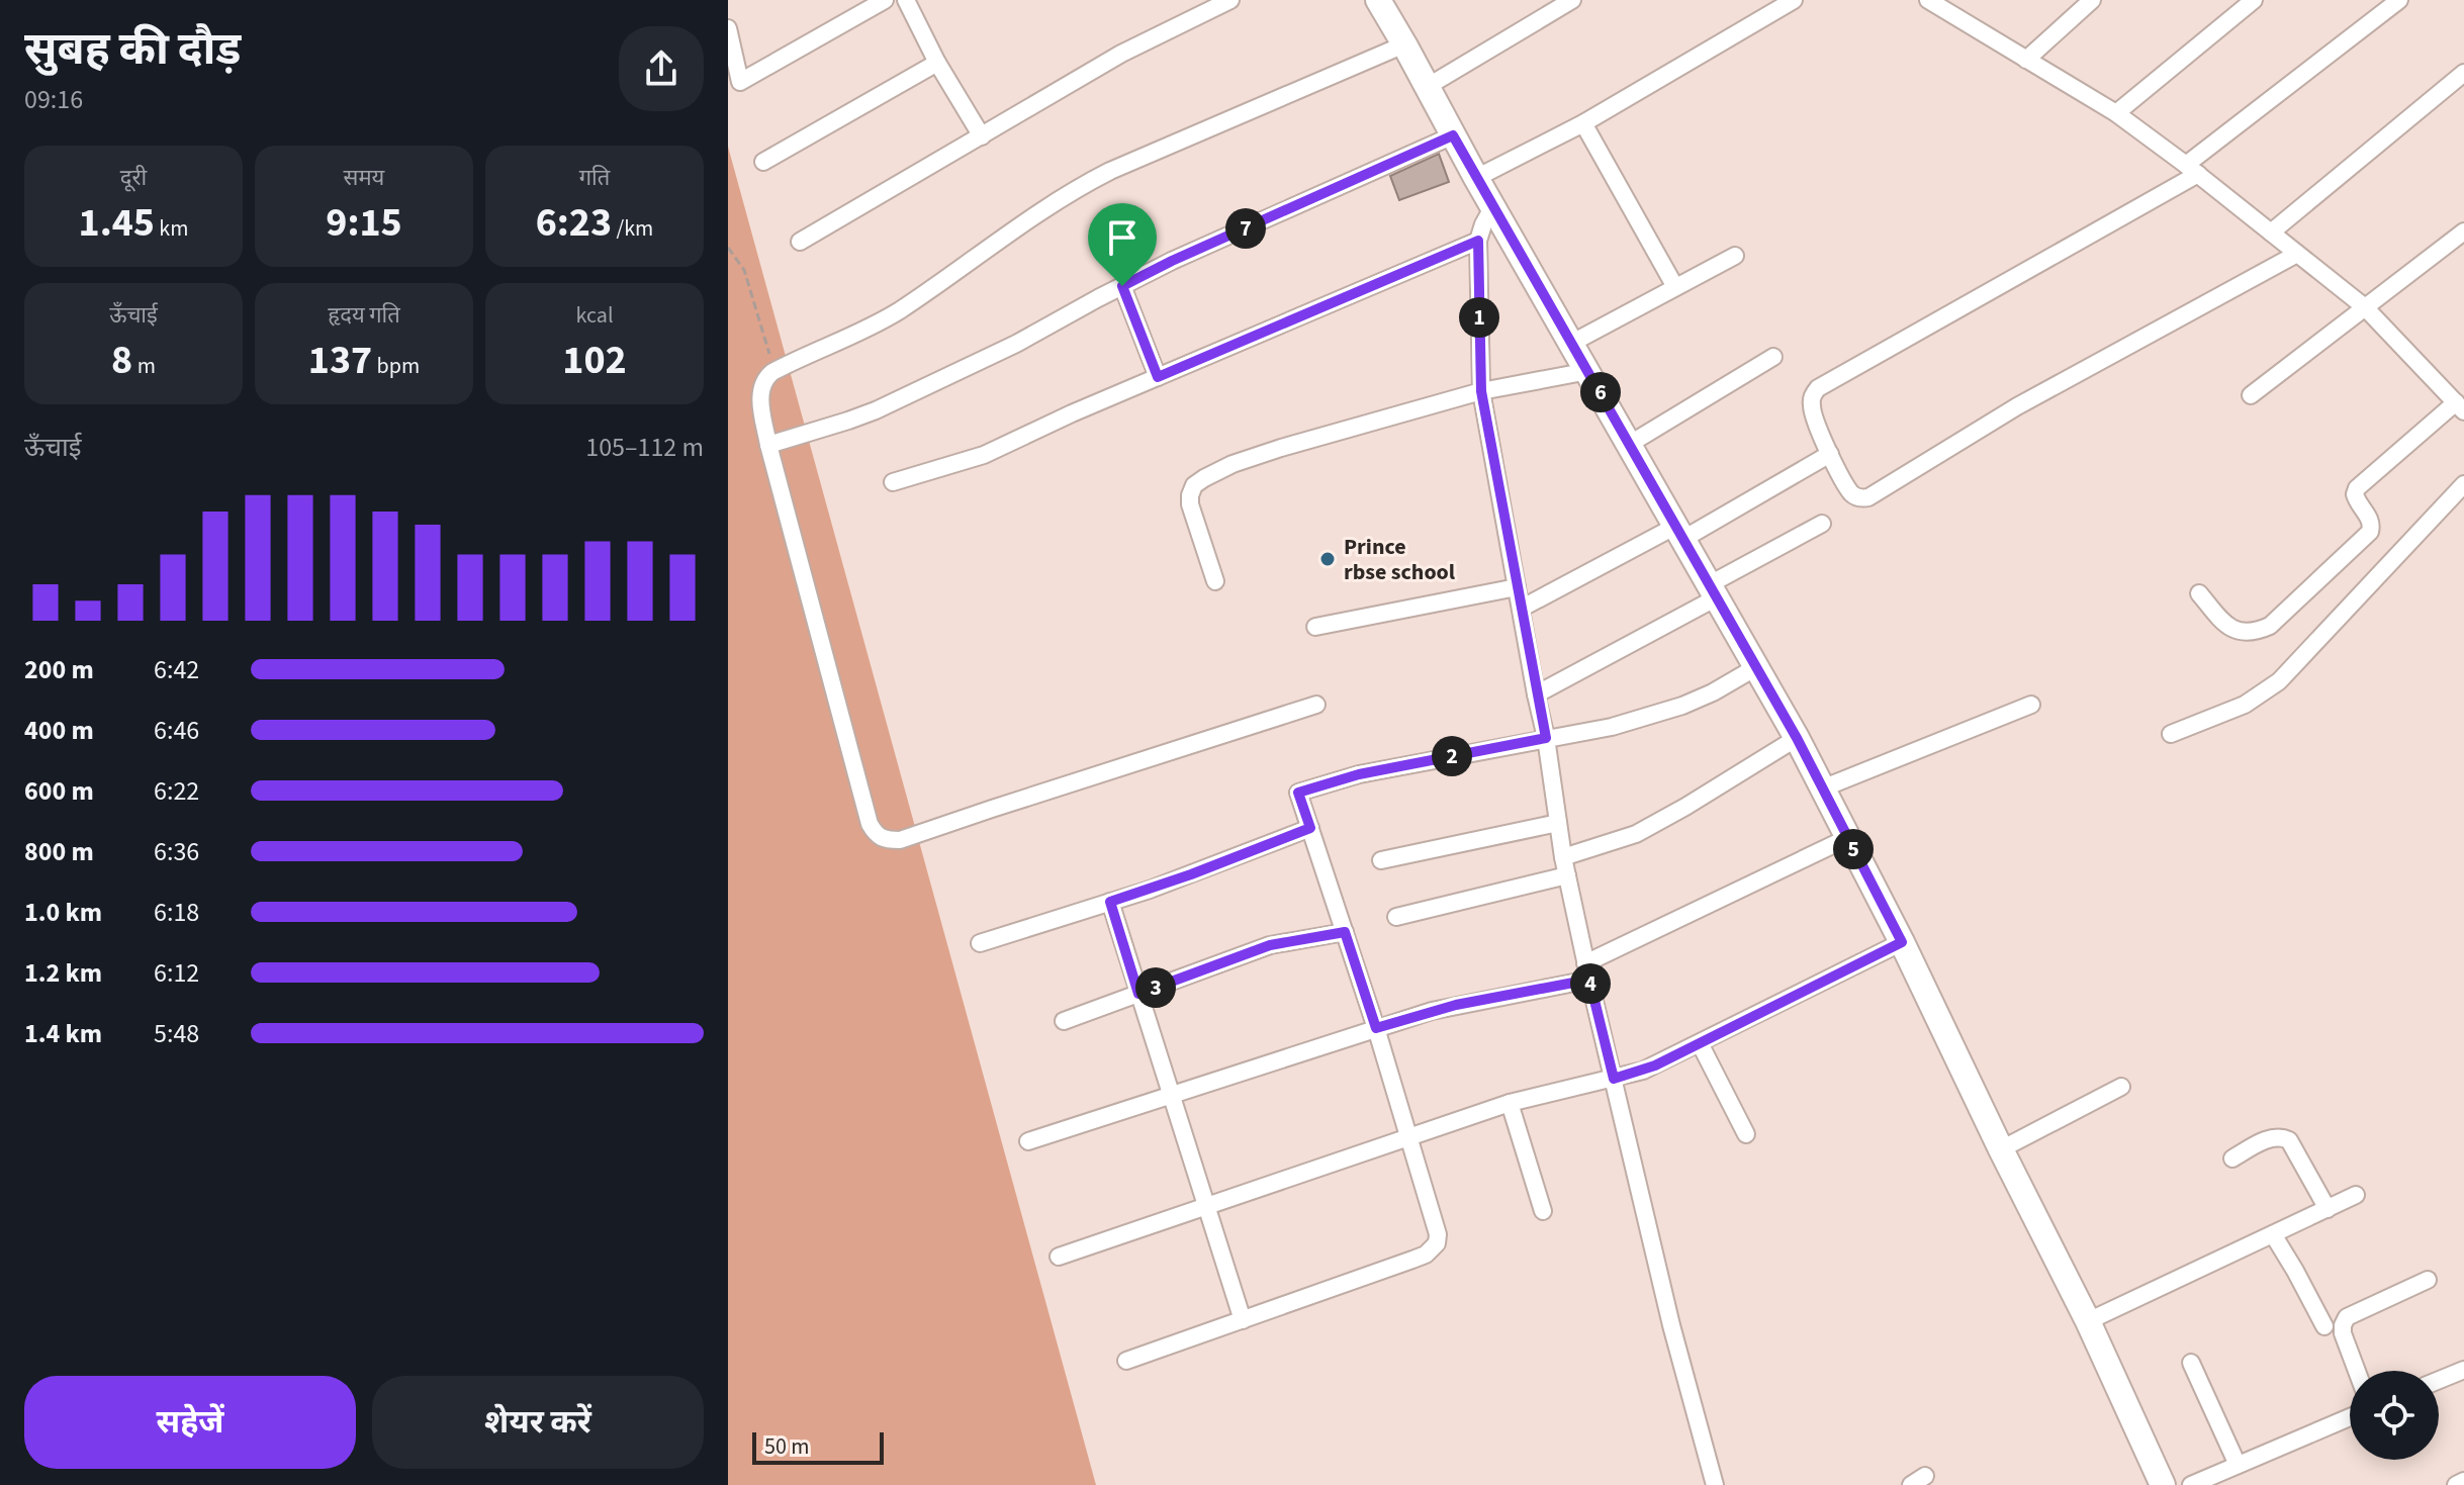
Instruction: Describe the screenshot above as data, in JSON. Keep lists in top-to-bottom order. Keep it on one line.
{"places":["Prince rbse school"],"scale_bar":"50 m","page":{"heading":["सुबह की दौड़","09:16"],"stats":[["दूरी","1.45 km"],["समय","9:15"],["गति","6:23 /km"],["ऊँचाई","8 m"],["हृदय गति","137 bpm"],["kcal","102"]],"pins":["7","1","6","2","5","4","3"],"chart":["ऊँचाई","105–112 m"],"list":[{"name":"200 m","note":"6:42"},{"name":"400 m","note":"6:46"},{"name":"600 m","note":"6:22"},{"name":"800 m","note":"6:36"},{"name":"1.0 km","note":"6:18"},{"name":"1.2 km","note":"6:12"},{"name":"1.4 km","note":"5:48"}],"buttons":["सहेजें","शेयर करें"],"scale":"50 m"}}
